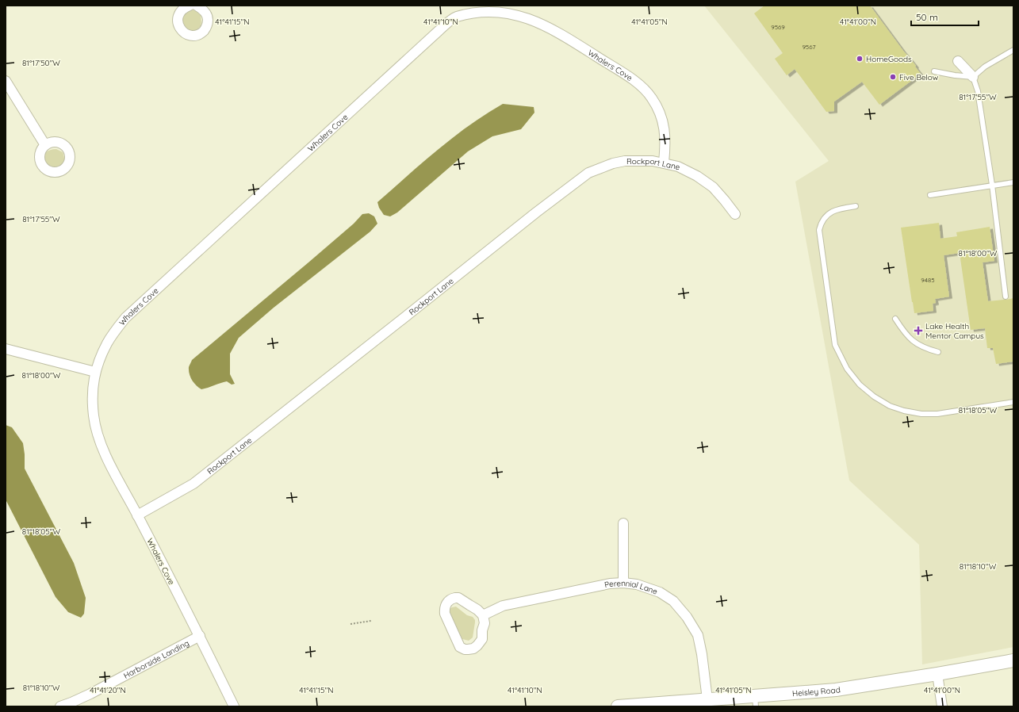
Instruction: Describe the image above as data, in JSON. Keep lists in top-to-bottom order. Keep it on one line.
{"streets":{"street":["Whalers Cove","Rockport Lane","Perennial Lane","Harborside Landing","Heisley Road"]},"crossings":[["Whalers Cove","Rockport Lane"],["Whalers Cove","Harborside Landing"],["Perennial Lane","Heisley Road"]],"places":{"other":["HomeGoods","Five Below"],"health":["Lake Health Mentor Campus"]},"house_numbers":["9569","9567","9485"],"scale_bar":"50 m","coordinates":["41°41'15\"N","41°41'10\"N","41°41'05\"N","41°41'00\"N","81°17'50\"W","81°17'55\"W","81°18'00\"W","81°18'05\"W","81°18'10\"W","41°41'20\"N"]}
